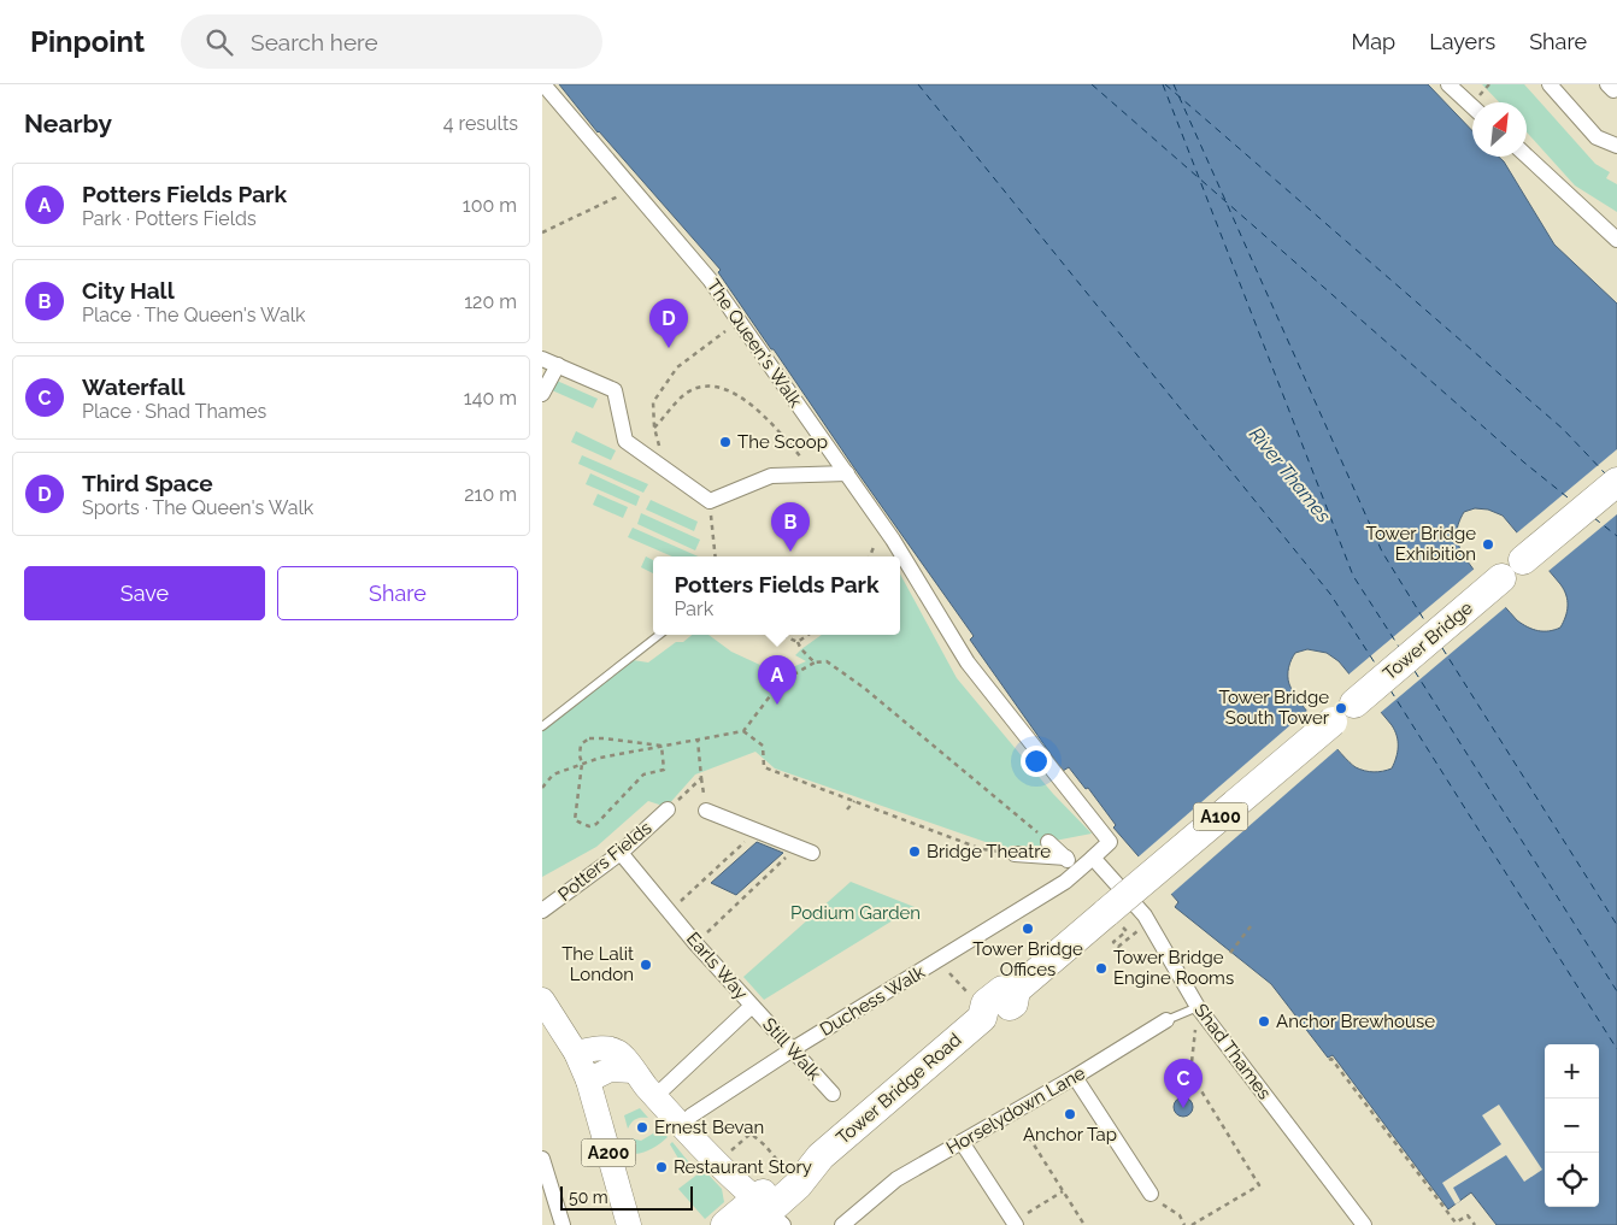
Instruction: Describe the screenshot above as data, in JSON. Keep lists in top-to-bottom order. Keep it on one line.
{"streets":{"highway":["Tower Bridge","A100","Tower Bridge Road"],"main road":["A200"],"street":["The Queen's Walk","Potters Fields","Earls Way","Duchess Walk","Still Walk","Shad Thames","Horselydown Lane"]},"crossings":[["The Queen's Walk","Duchess Walk"],["The Queen's Walk","Shad Thames"],["Tower Bridge","Tower Bridge Road"],["Potters Fields","Earls Way"],["Earls Way","Still Walk"],["Duchess Walk","Still Walk"],["Duchess Walk","Shad Thames"],["Shad Thames","Horselydown Lane"]],"water":["River Thames"],"parks":["Podium Garden"],"places":["The Scoop","Tower Bridge Exhibition","Tower Bridge South Tower","Bridge Theatre","Tower Bridge Offices","The Lalit London","Tower Bridge Engine Rooms","Anchor Brewhouse","Anchor Tap","Ernest Bevan","Restaurant Story"],"scale_bar":"50 m","north":"top right","page":{"header":"Pinpoint","search":"Search here","nav":["Map","Layers","Share"],"heading":["Nearby","4 results"],"list":[{"mark":"A","name":"Potters Fields Park","note":"Park · Potters Fields","value":"100 m"},{"mark":"B","name":"City Hall","note":"Place · The Queen's Walk","value":"120 m"},{"mark":"C","name":"Waterfall","note":"Place · Shad Thames","value":"140 m"},{"mark":"D","name":"Third Space","note":"Sports · The Queen's Walk","value":"210 m"}],"pins":["D","B","A","C"],"buttons":["Save","Share"],"popup":["Potters Fields Park","Park"],"map_buttons":["+","−"],"scale":"50 m"}}
